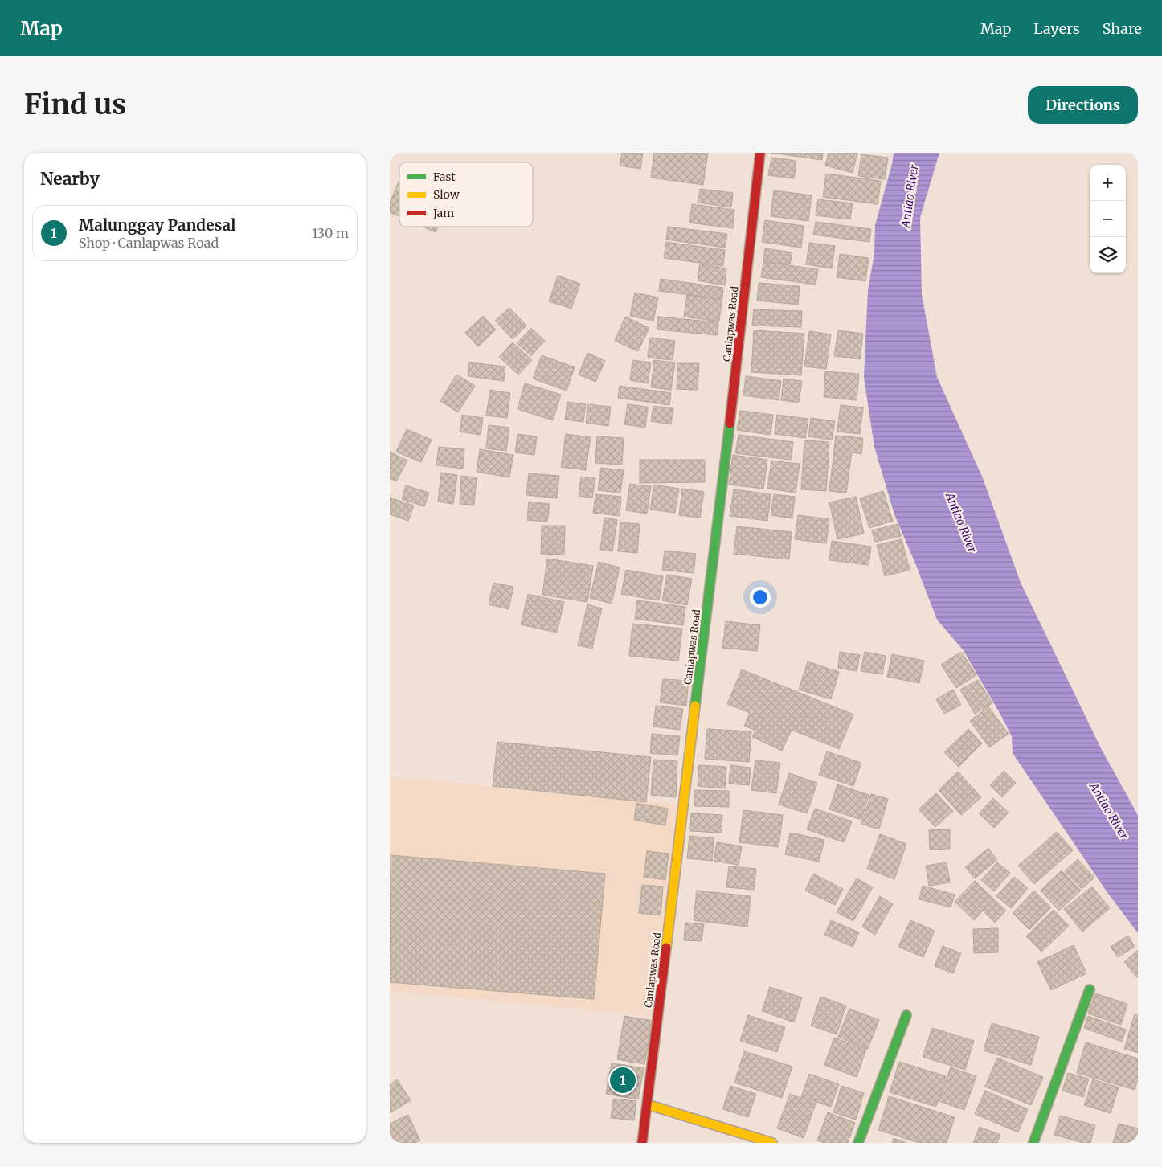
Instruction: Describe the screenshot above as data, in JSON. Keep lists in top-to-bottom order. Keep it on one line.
{"streets":{"street":["Canlapwas Road"]},"water":["Antiao River"],"legend":["Fast","Slow","Jam"],"page":{"header":"Map","nav":["Map","Layers","Share"],"buttons":"Directions","title":"Find us","heading":"Nearby","map_buttons":["+","−"],"list":[{"mark":"1","name":"Malunggay Pandesal","note":"Shop · Canlapwas Road","value":"130 m"}],"pins":"1"}}
